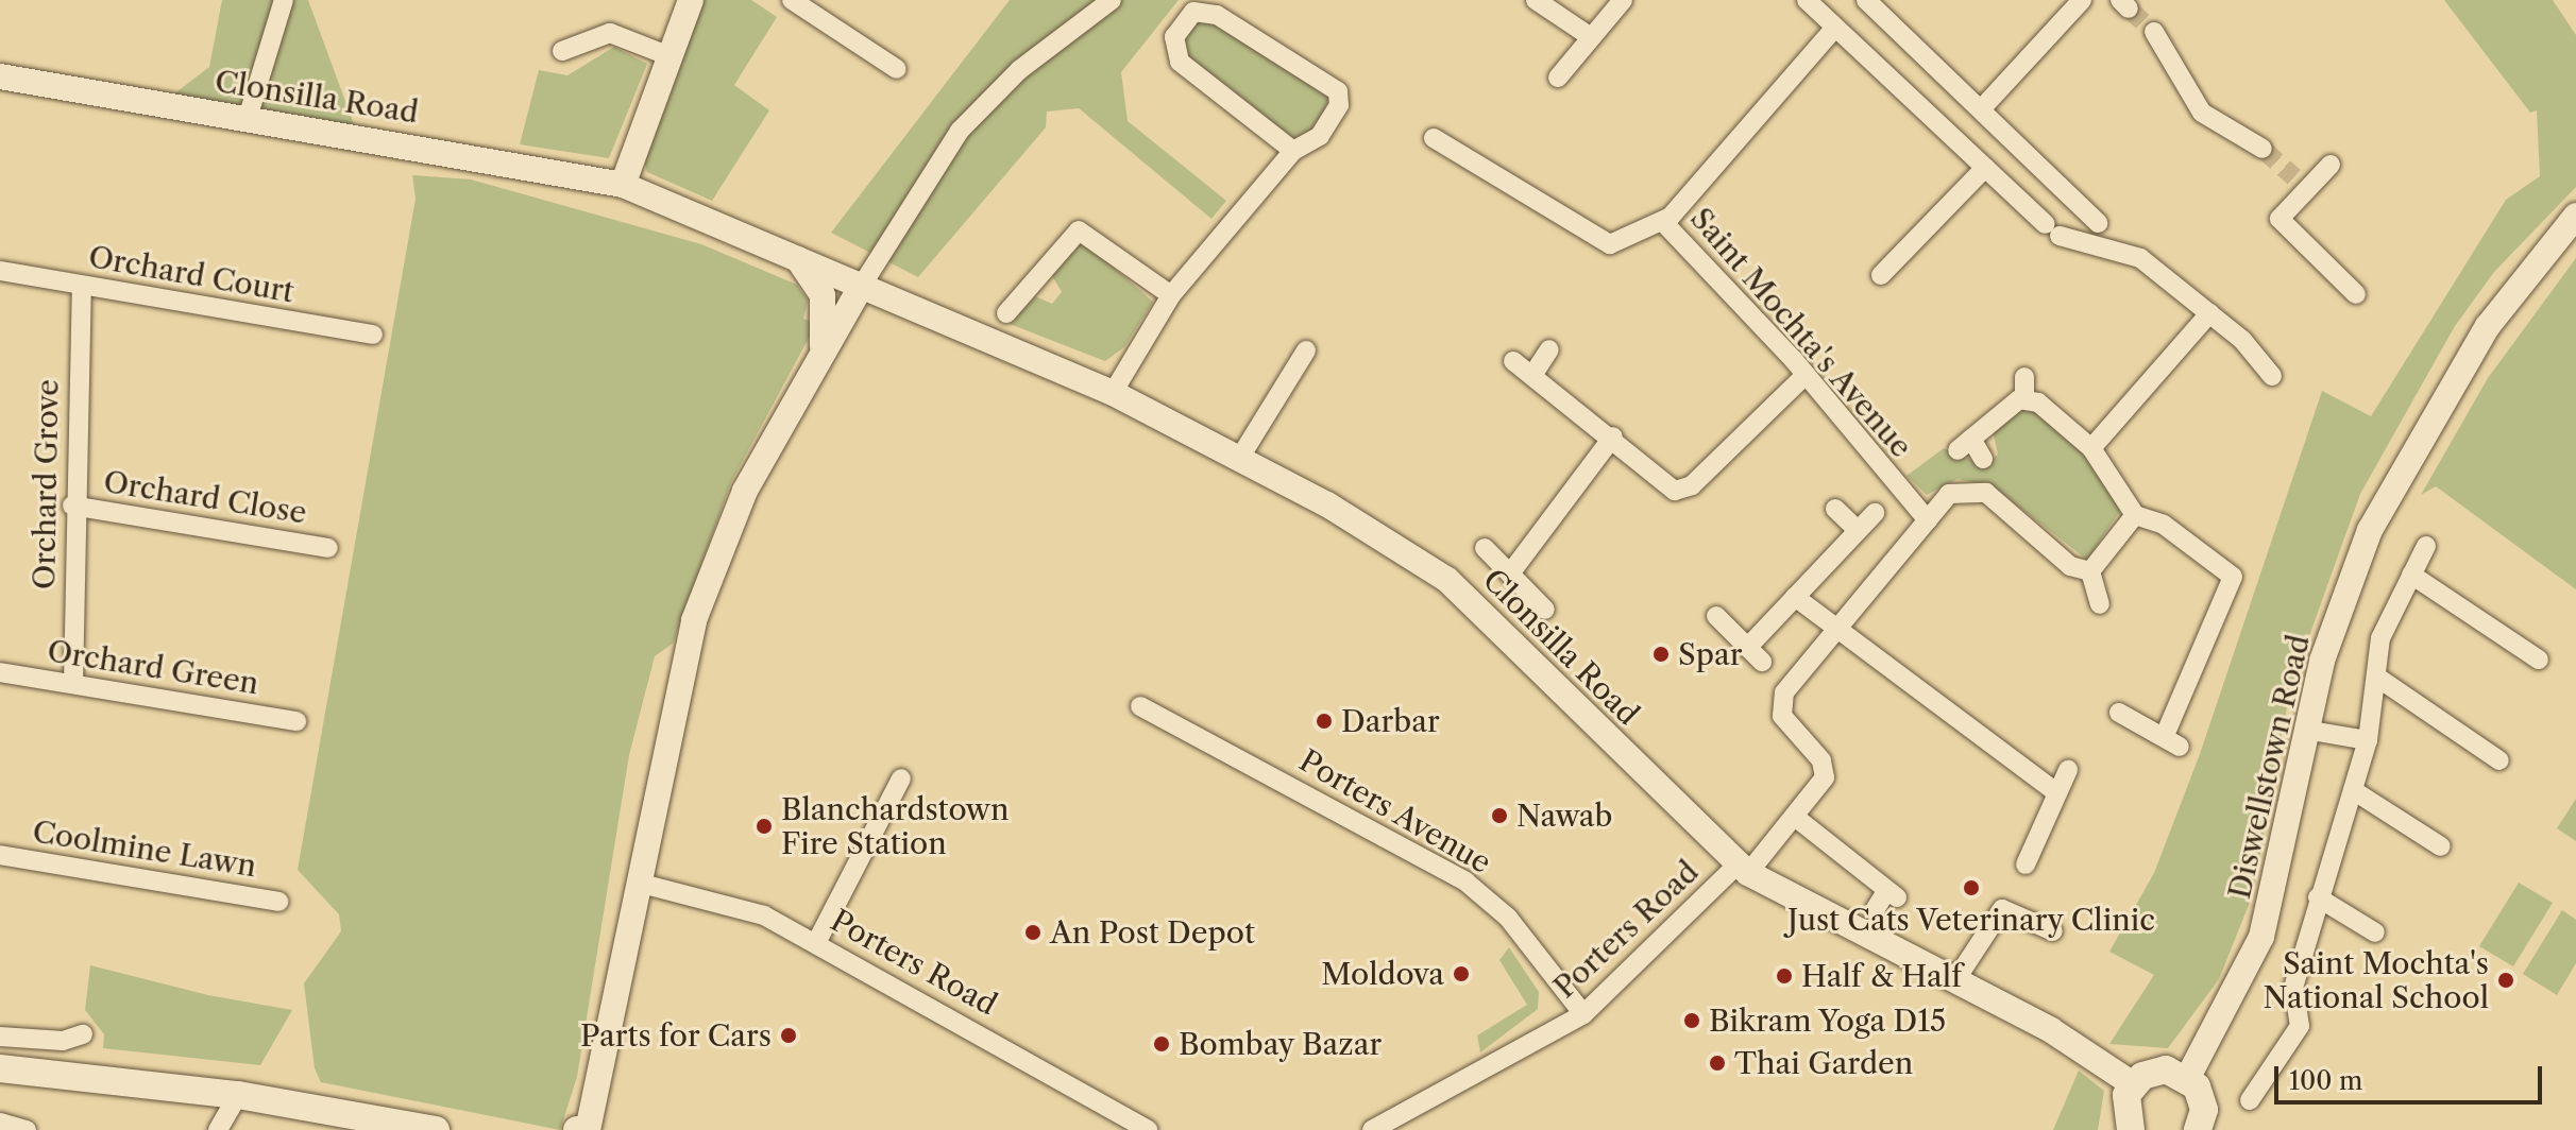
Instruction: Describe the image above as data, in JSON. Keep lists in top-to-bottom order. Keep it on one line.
{"streets":{"street":["Clonsilla Road","Orchard Court","Saint Mochta's Avenue","Orchard Grove","Orchard Close","Orchard Green","Diswellstown Road","Porters Avenue","Coolmine Lawn","Porters Road"]},"crossings":[["Clonsilla Road","Porters Road"],["Orchard Court","Orchard Grove"],["Orchard Grove","Orchard Close"],["Orchard Grove","Orchard Green"],["Porters Avenue","Porters Road"]],"places":["Spar","Darbar","Nawab","Blanchardstown Fire Station","Just Cats Veterinary Clinic","An Post Depot","Moldova","Half & Half","Saint Mochta's National School","Bikram Yoga D15","Parts for Cars","Bombay Bazar","Thai Garden"],"scale_bar":"100 m"}
